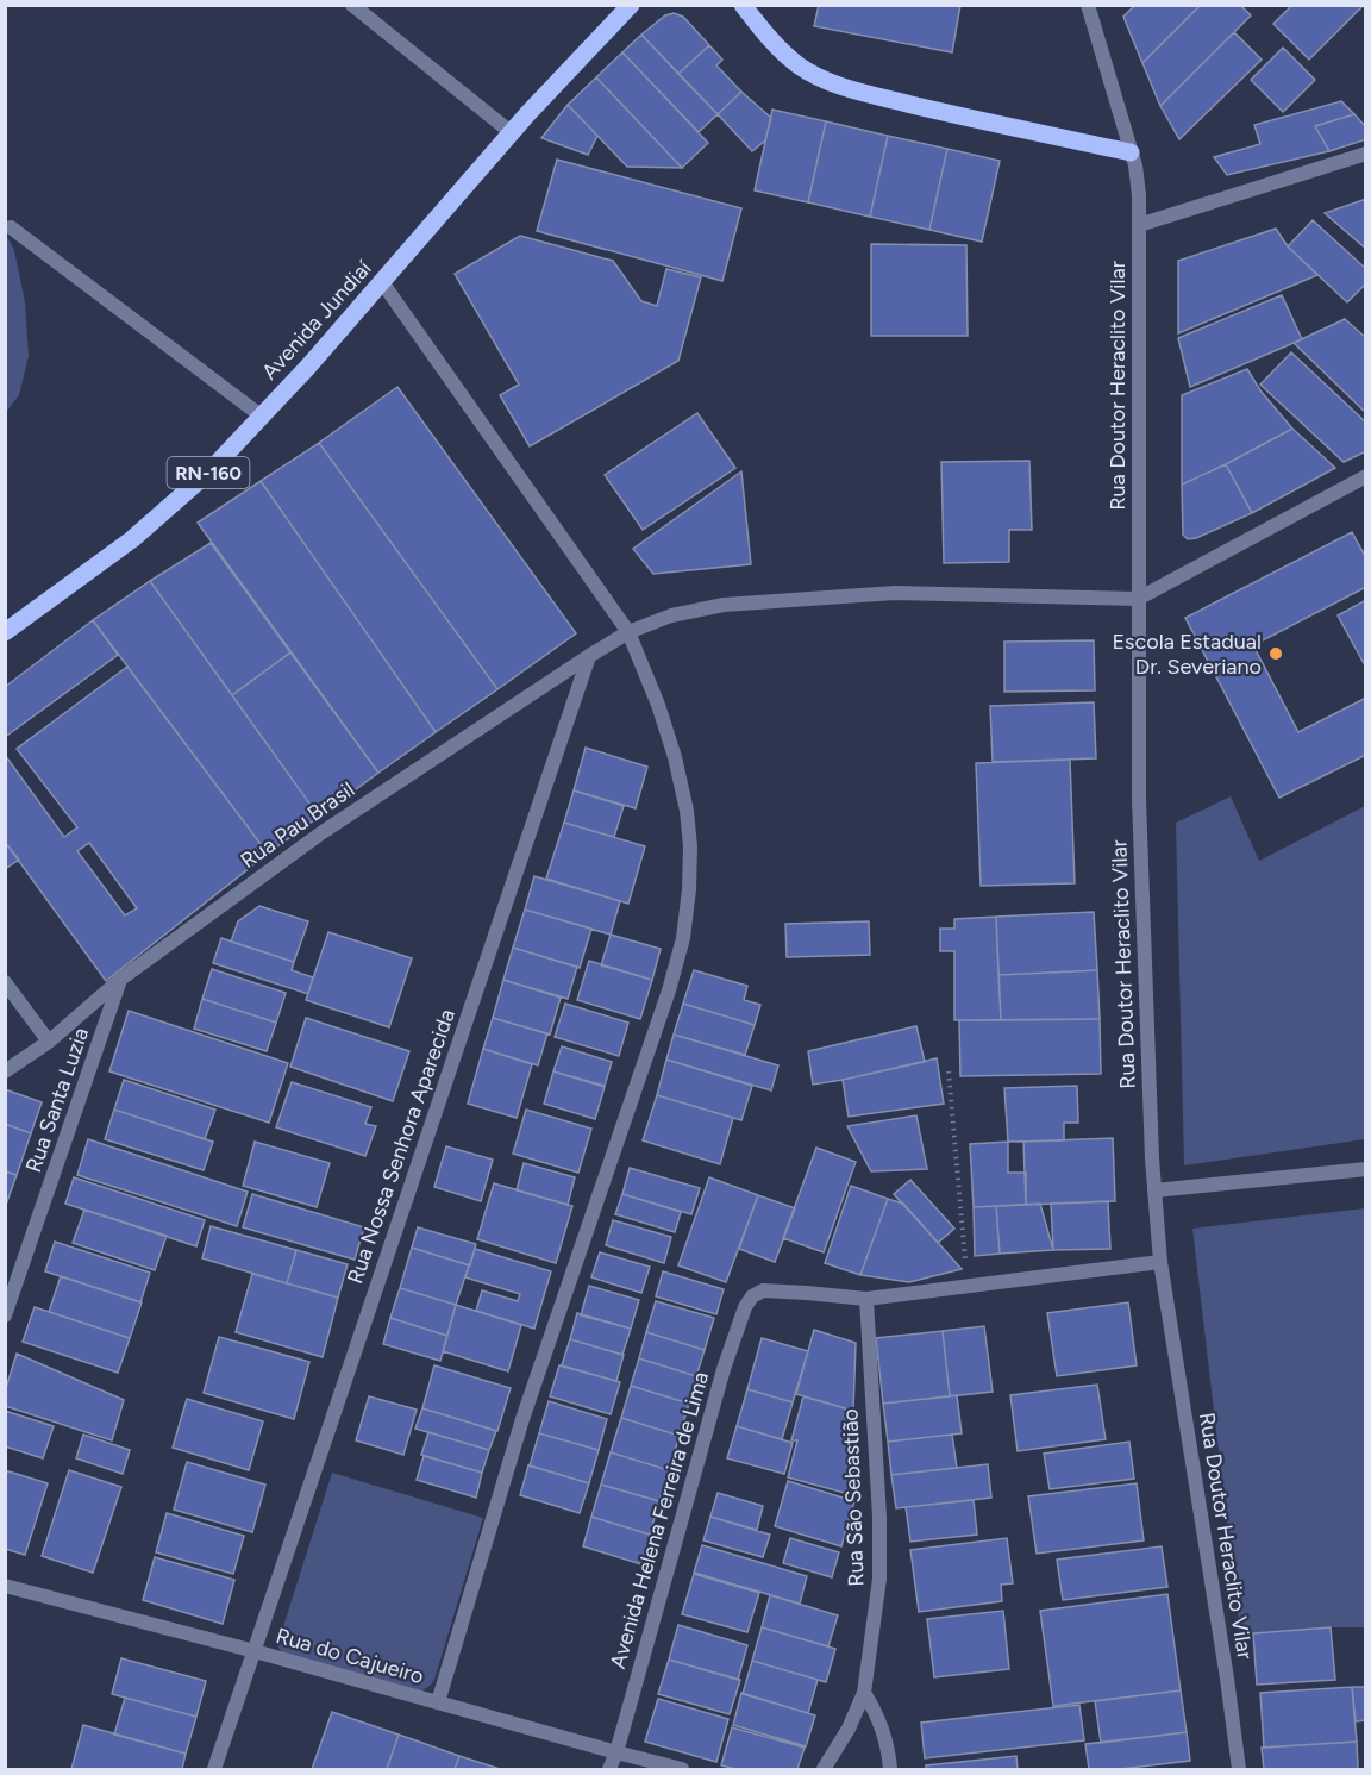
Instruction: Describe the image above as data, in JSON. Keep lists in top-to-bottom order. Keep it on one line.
{"streets":{"main road":["Avenida Jundiaí","RN-160"],"street":["Rua Doutor Heraclito Vilar","Rua Pau Brasil","Rua Santa Luzia","Rua Nossa Senhora Aparecida","Rua São Sebastião","Avenida Helena Ferreira de Lima","Rua do Cajueiro"]},"crossings":[["Rua Doutor Heraclito Vilar","Rua Pau Brasil"],["Rua Pau Brasil","Rua Santa Luzia"],["Rua Pau Brasil","Rua Nossa Senhora Aparecida"],["Rua Nossa Senhora Aparecida","Rua do Cajueiro"],["Rua São Sebastião","Avenida Helena Ferreira de Lima"],["Avenida Helena Ferreira de Lima","Rua do Cajueiro"]],"places":["Escola Estadual Dr. Severiano"]}
